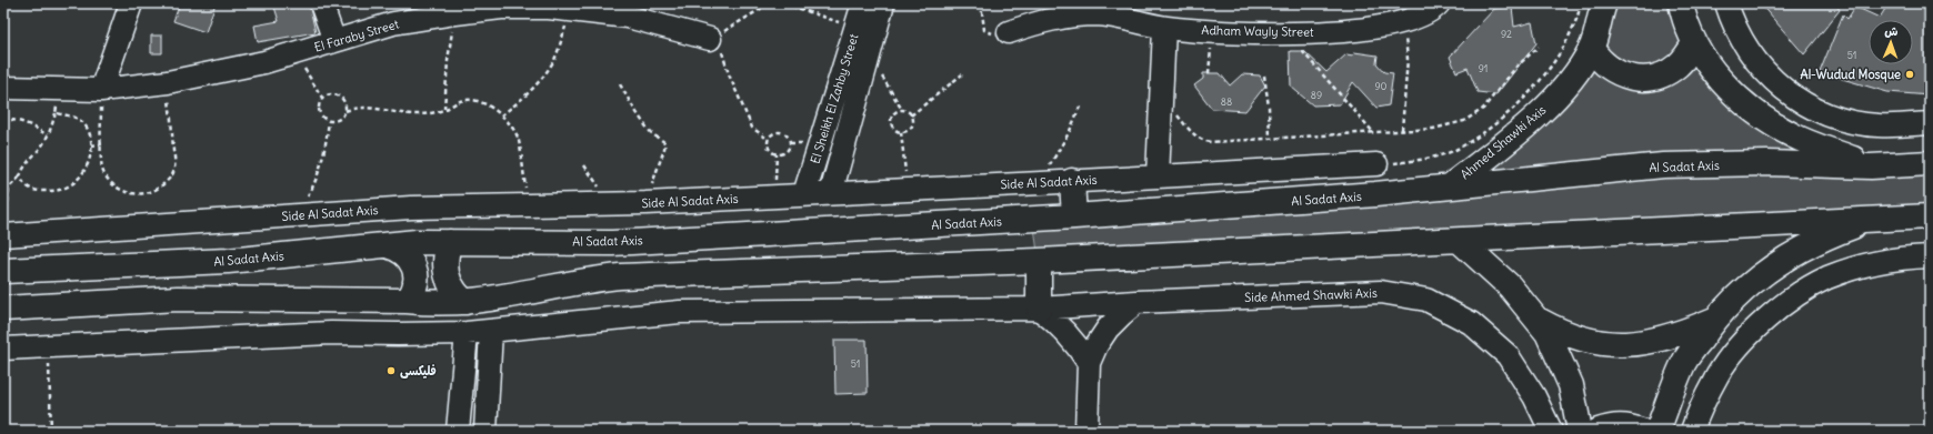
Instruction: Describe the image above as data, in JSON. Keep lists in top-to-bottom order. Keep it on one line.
{"streets":{"main road":["Ahmed Shawki Axis","Al Sadat Axis"],"street":["Adham Wayly Street","El Faraby Street","El Sheikh El Zahby Street","Side Al Sadat Axis","Side Ahmed Shawki Axis"]},"crossings":[["El Sheikh El Zahby Street","Side Al Sadat Axis"],["Ahmed Shawki Axis","Al Sadat Axis"]],"places":["Al-Wudud Mosque","فليكسى"],"house_numbers":["92","51","91","90","89","88","51"],"north":"top"}
